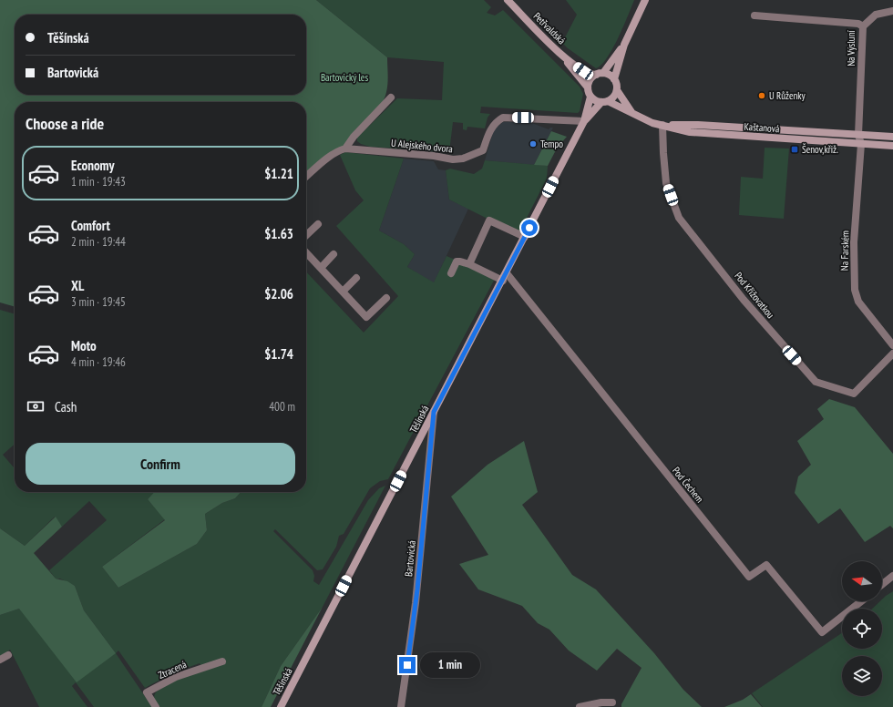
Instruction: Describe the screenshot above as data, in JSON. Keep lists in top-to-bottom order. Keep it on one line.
{"streets":{"main road":["Petřvaldská","Kaštanová","Těšínská"],"street":["Na Výsluní","U Alejského dvora","Na Farském","Pod Křižovatkou","Pod Čechem","Bartovická","Ztracená"]},"crossings":[["Petřvaldská","Kaštanová"],["Petřvaldská","Těšínská"],["Na Výsluní","Kaštanová"],["Kaštanová","Na Farském"],["Kaštanová","Pod Křižovatkou"],["Kaštanová","Těšínská"],["U Alejského dvora","Těšínská"],["Těšínská","Pod Čechem"],["Těšínská","Bartovická"]],"parks":["Bartovický les"],"places":{"other":["U Růženky","Tempo"],"transit":["Šenov,křiž."]},"north":"left","page":{"banner":["Těšínská","Bartovická"],"heading":"Choose a ride","list":[{"name":"Economy","note":"1 min · 19:43","value":"$1.21"},{"name":"Comfort","note":"2 min · 19:44","value":"$1.63"},{"name":"XL","note":"3 min · 19:45","value":"$2.06"},{"name":"Moto","note":"4 min · 19:46","value":"$1.74"}],"pay":["Cash","400 m"],"buttons":"Confirm","bubble":"1 min"}}
